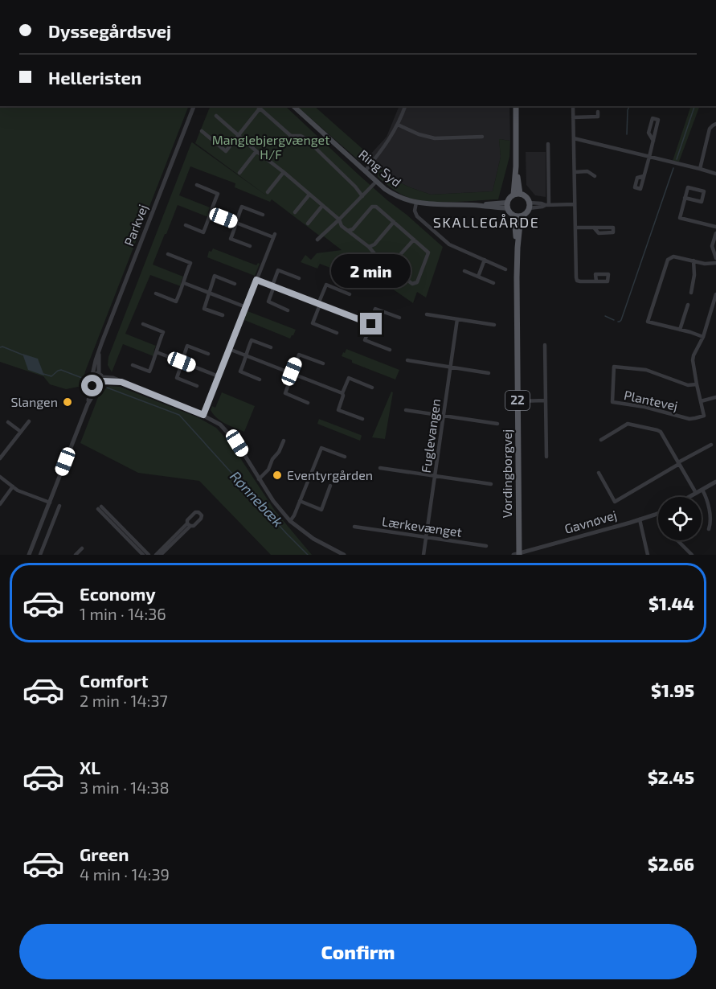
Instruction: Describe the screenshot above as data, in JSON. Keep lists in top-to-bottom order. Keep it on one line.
{"streets":{"main road":["Ring Syd","22","Vordingborgvej"],"street":["Parkvej","Plantevej","Fuglevangen","Gavnøvej","Lærkevænget"]},"crossings":[["Ring Syd","Vordingborgvej"],["Fuglevangen","Lærkevænget"],["Vordingborgvej","Gavnøvej"]],"districts":["SKALLEGÅRDE"],"water":["Rønnebæk"],"parks":["Manglebjergvænget H/F"],"places":["Slangen","Eventyrgården"],"page":{"banner":["Dyssegårdsvej","Helleristen"],"bubble":"2 min","list":[{"name":"Economy","note":"1 min · 14:36","value":"$1.44"},{"name":"Comfort","note":"2 min · 14:37","value":"$1.95"},{"name":"XL","note":"3 min · 14:38","value":"$2.45"},{"name":"Green","note":"4 min · 14:39","value":"$2.66"}],"buttons":"Confirm"}}
